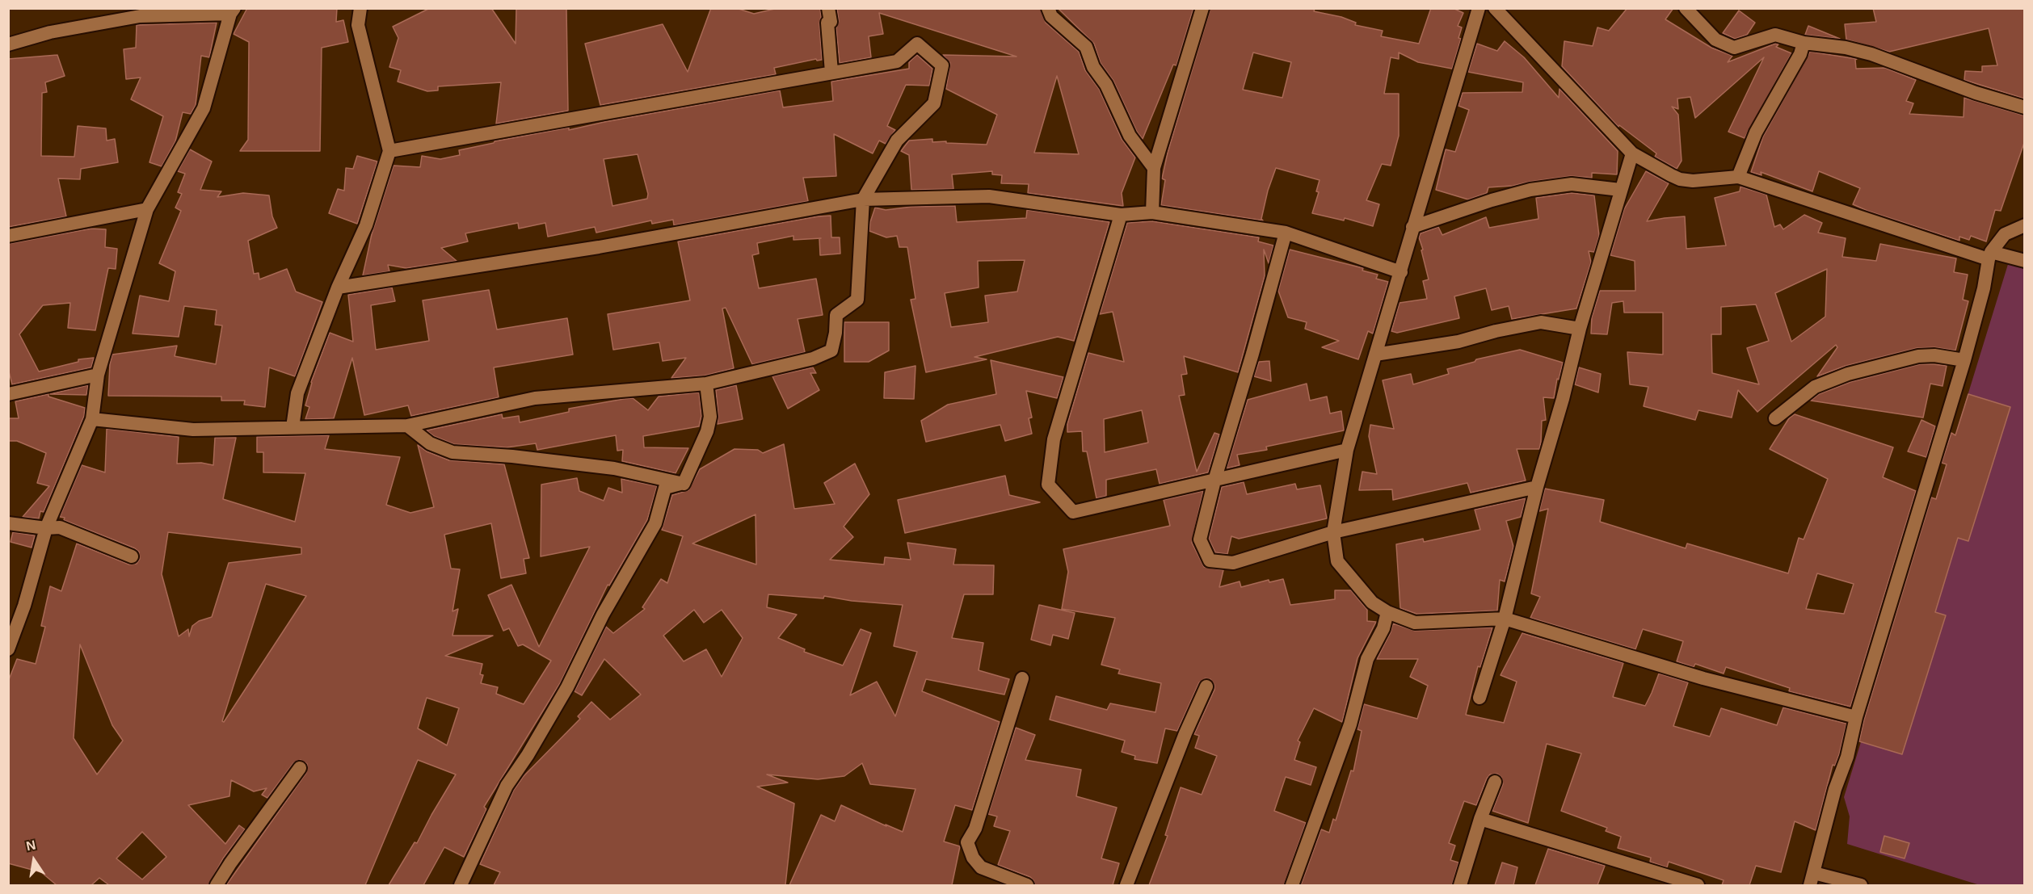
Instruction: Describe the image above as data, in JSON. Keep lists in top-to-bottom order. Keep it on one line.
{"north":"top"}
